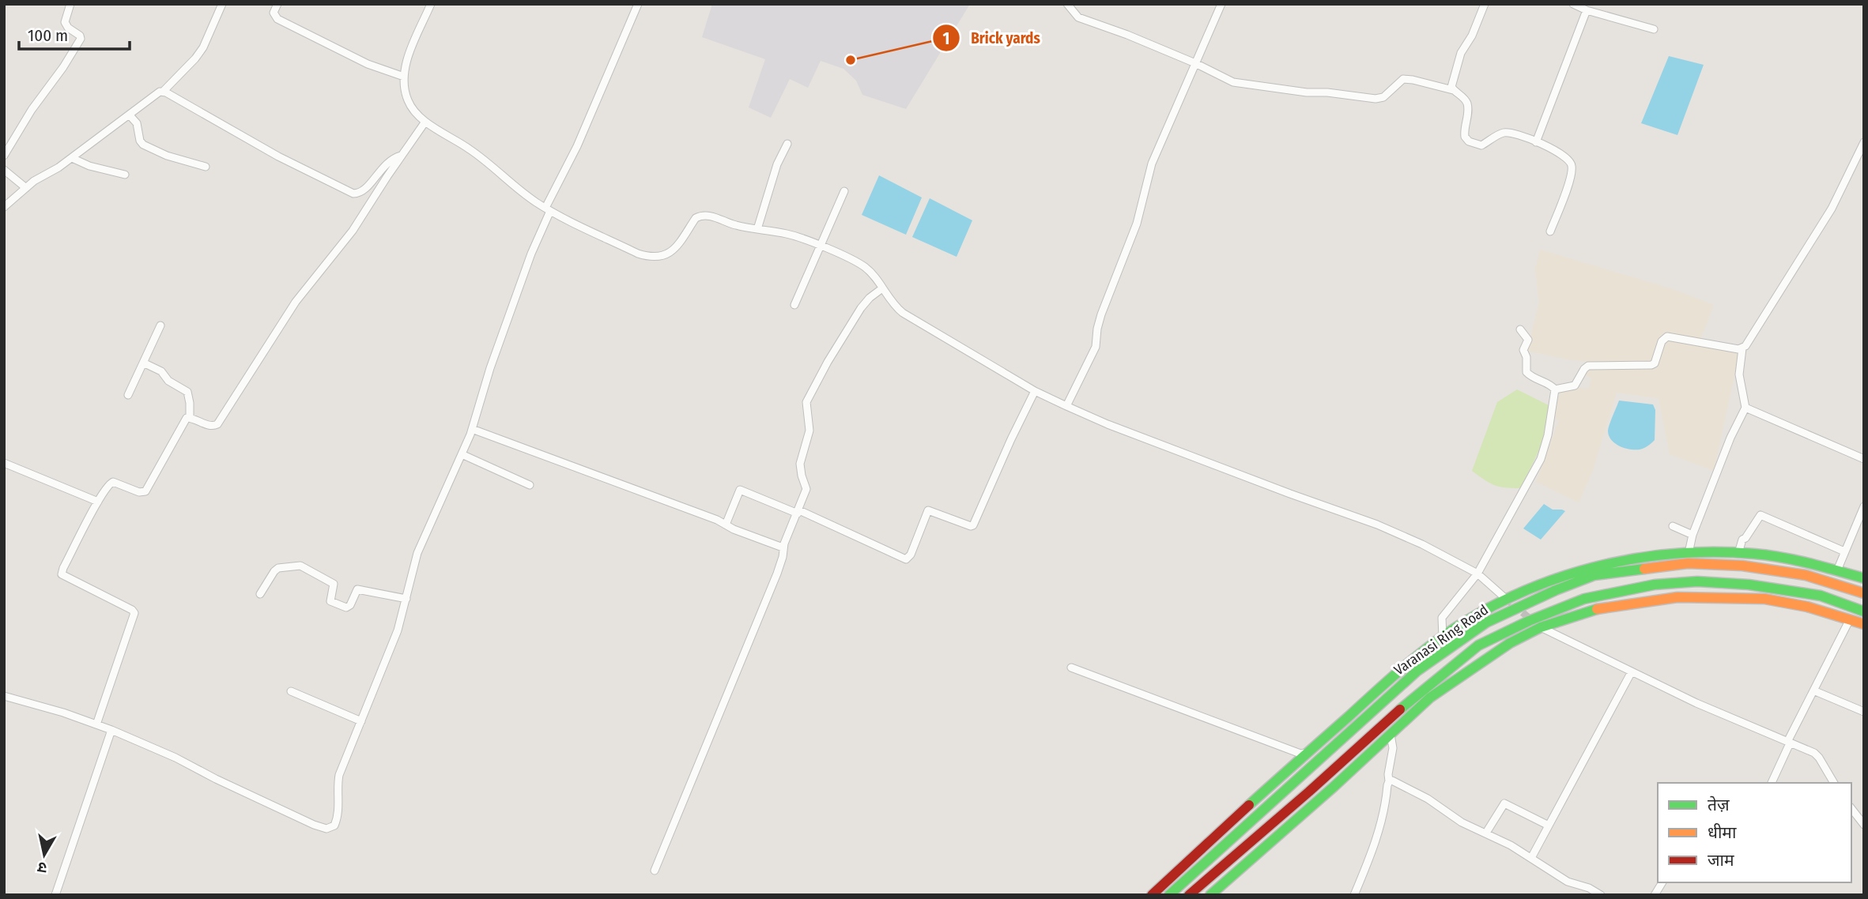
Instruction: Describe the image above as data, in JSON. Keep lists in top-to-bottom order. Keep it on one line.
{"streets":{"main road":["Varanasi Ring Road"]},"places":["Brick yards"],"legend":["तेज़","धीमा","जाम"],"scale_bar":"100 m","north":"bottom"}
